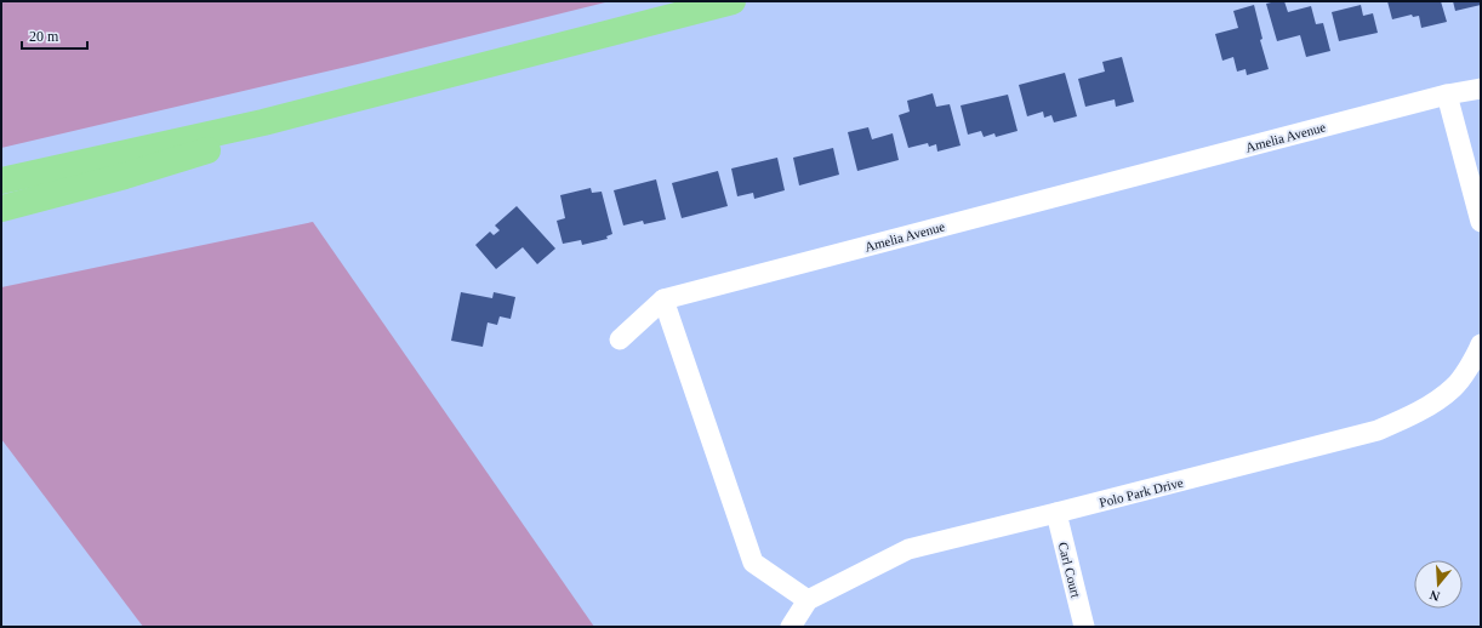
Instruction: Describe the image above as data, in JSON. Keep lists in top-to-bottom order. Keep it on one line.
{"streets":{"street":["Amelia Avenue","Polo Park Drive","Carl Court"]},"crossings":[["Polo Park Drive","Carl Court"]],"scale_bar":"20 m","north":"bottom"}
